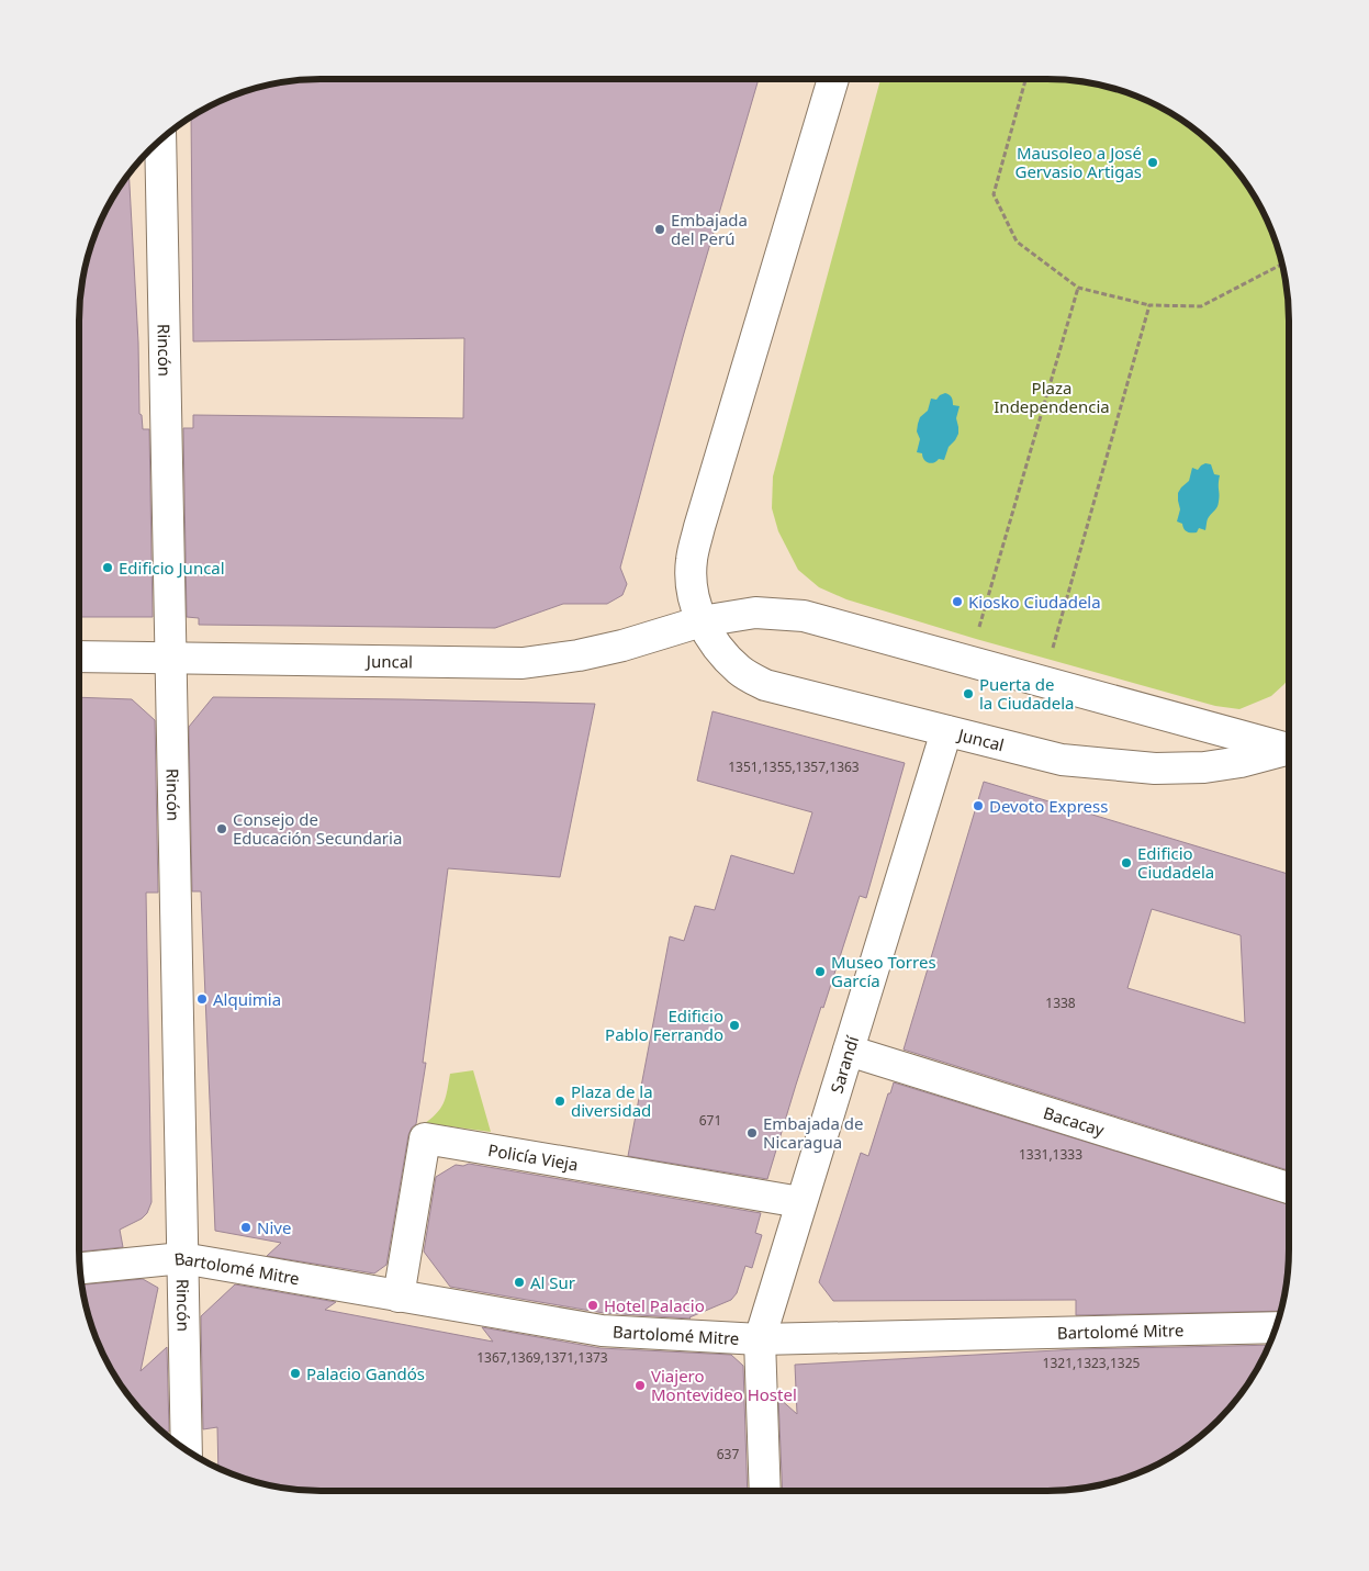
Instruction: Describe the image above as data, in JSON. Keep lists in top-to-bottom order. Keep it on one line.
{"streets":{"street":["Rincón","Juncal","Sarandí","Bacacay","Policía Vieja","Bartolomé Mitre"]},"crossings":[["Rincón","Juncal"],["Rincón","Bartolomé Mitre"],["Juncal","Sarandí"],["Sarandí","Bacacay"],["Sarandí","Policía Vieja"],["Sarandí","Bartolomé Mitre"],["Policía Vieja","Bartolomé Mitre"]],"parks":["Plaza Independencia"],"places":["Mausoleo a José Gervasio Artigas","Embajada del Perú","Edificio Juncal","Kiosko Ciudadela","Puerta de la Ciudadela","Devoto Express","Consejo de Educación Secundaria","Edificio Ciudadela","Museo Torres García","Alquimia","Edificio Pablo Ferrando","Plaza de la diversidad","Embajada de Nicaragua","Nive","Al Sur","Hotel Palacio","Palacio Gandós","Viajero Montevideo Hostel"],"house_numbers":["1351,1355,1357,1363","1338","671","1331,1333","1367,1369,1371,1373","1321,1323,1325","637"]}
